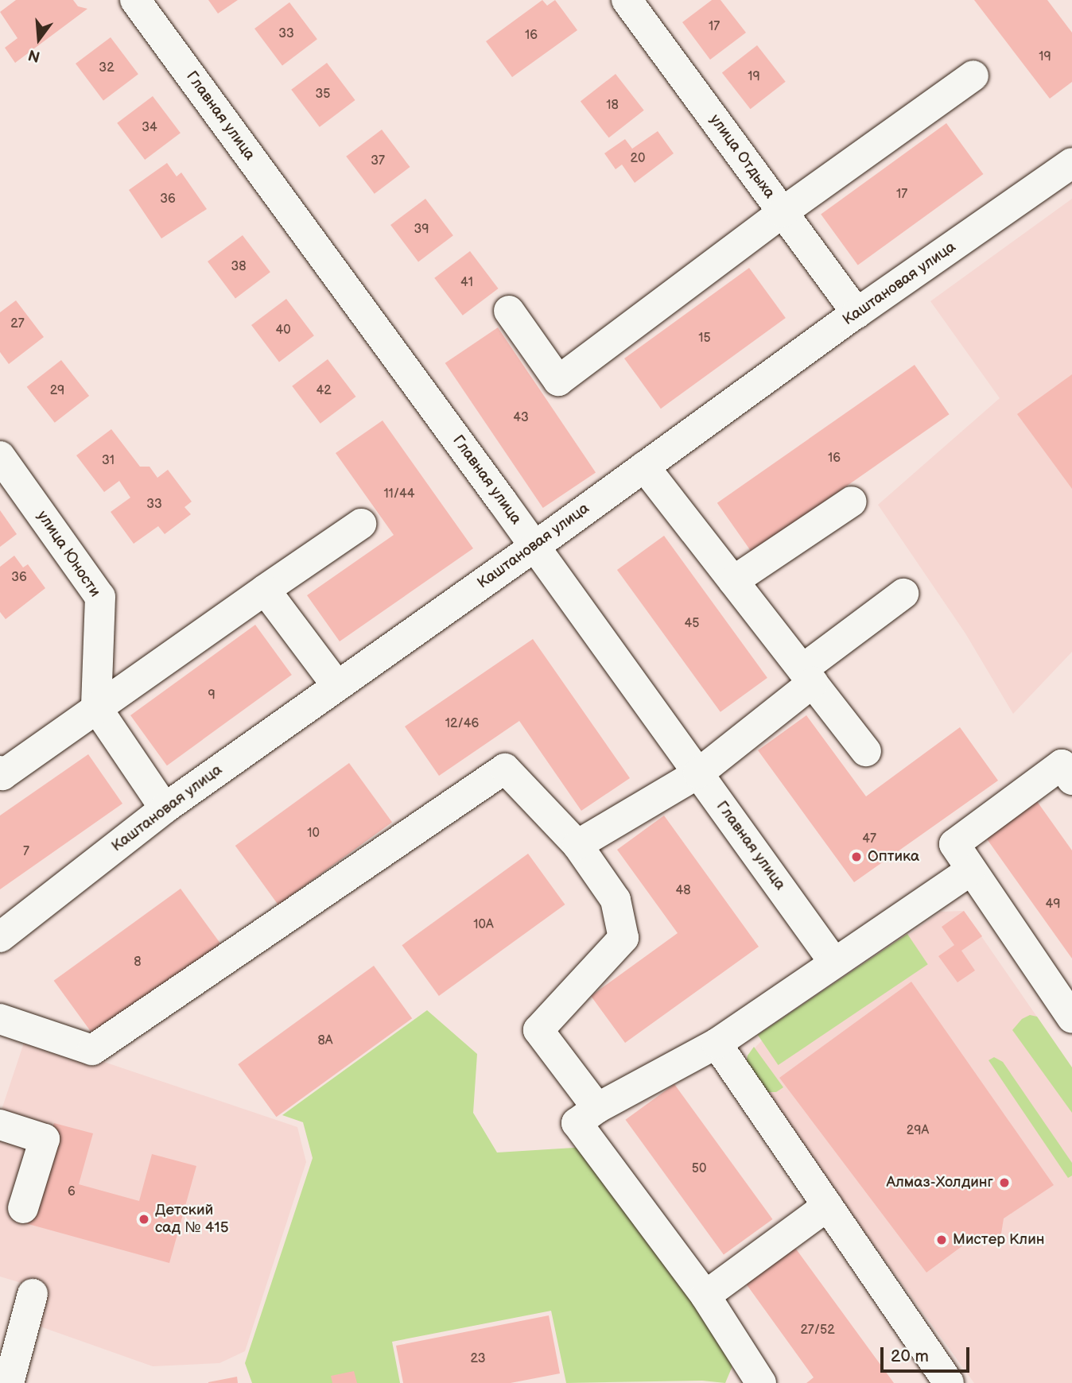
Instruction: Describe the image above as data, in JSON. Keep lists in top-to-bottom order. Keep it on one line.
{"streets":{"street":["Главная улица","улица Отдыха","Каштановая улица","улица Юности"]},"crossings":[["Главная улица","Каштановая улица"],["улица Отдыха","Каштановая улица"]],"places":["Оптика","Алмаз-Холдинг","Детский сад № 415","Мистер Клин"],"house_numbers":["17","33","16","19","32","19","35","18","34","20","37","17","36","39","38","41","27","40","15","29","42","43","16","31","11/44","33","36","45","9","12/46","10","47","7","48","49","10А","8","8А","29А","50","6","27/52","23"],"scale_bar":"20 m","north":"bottom"}
